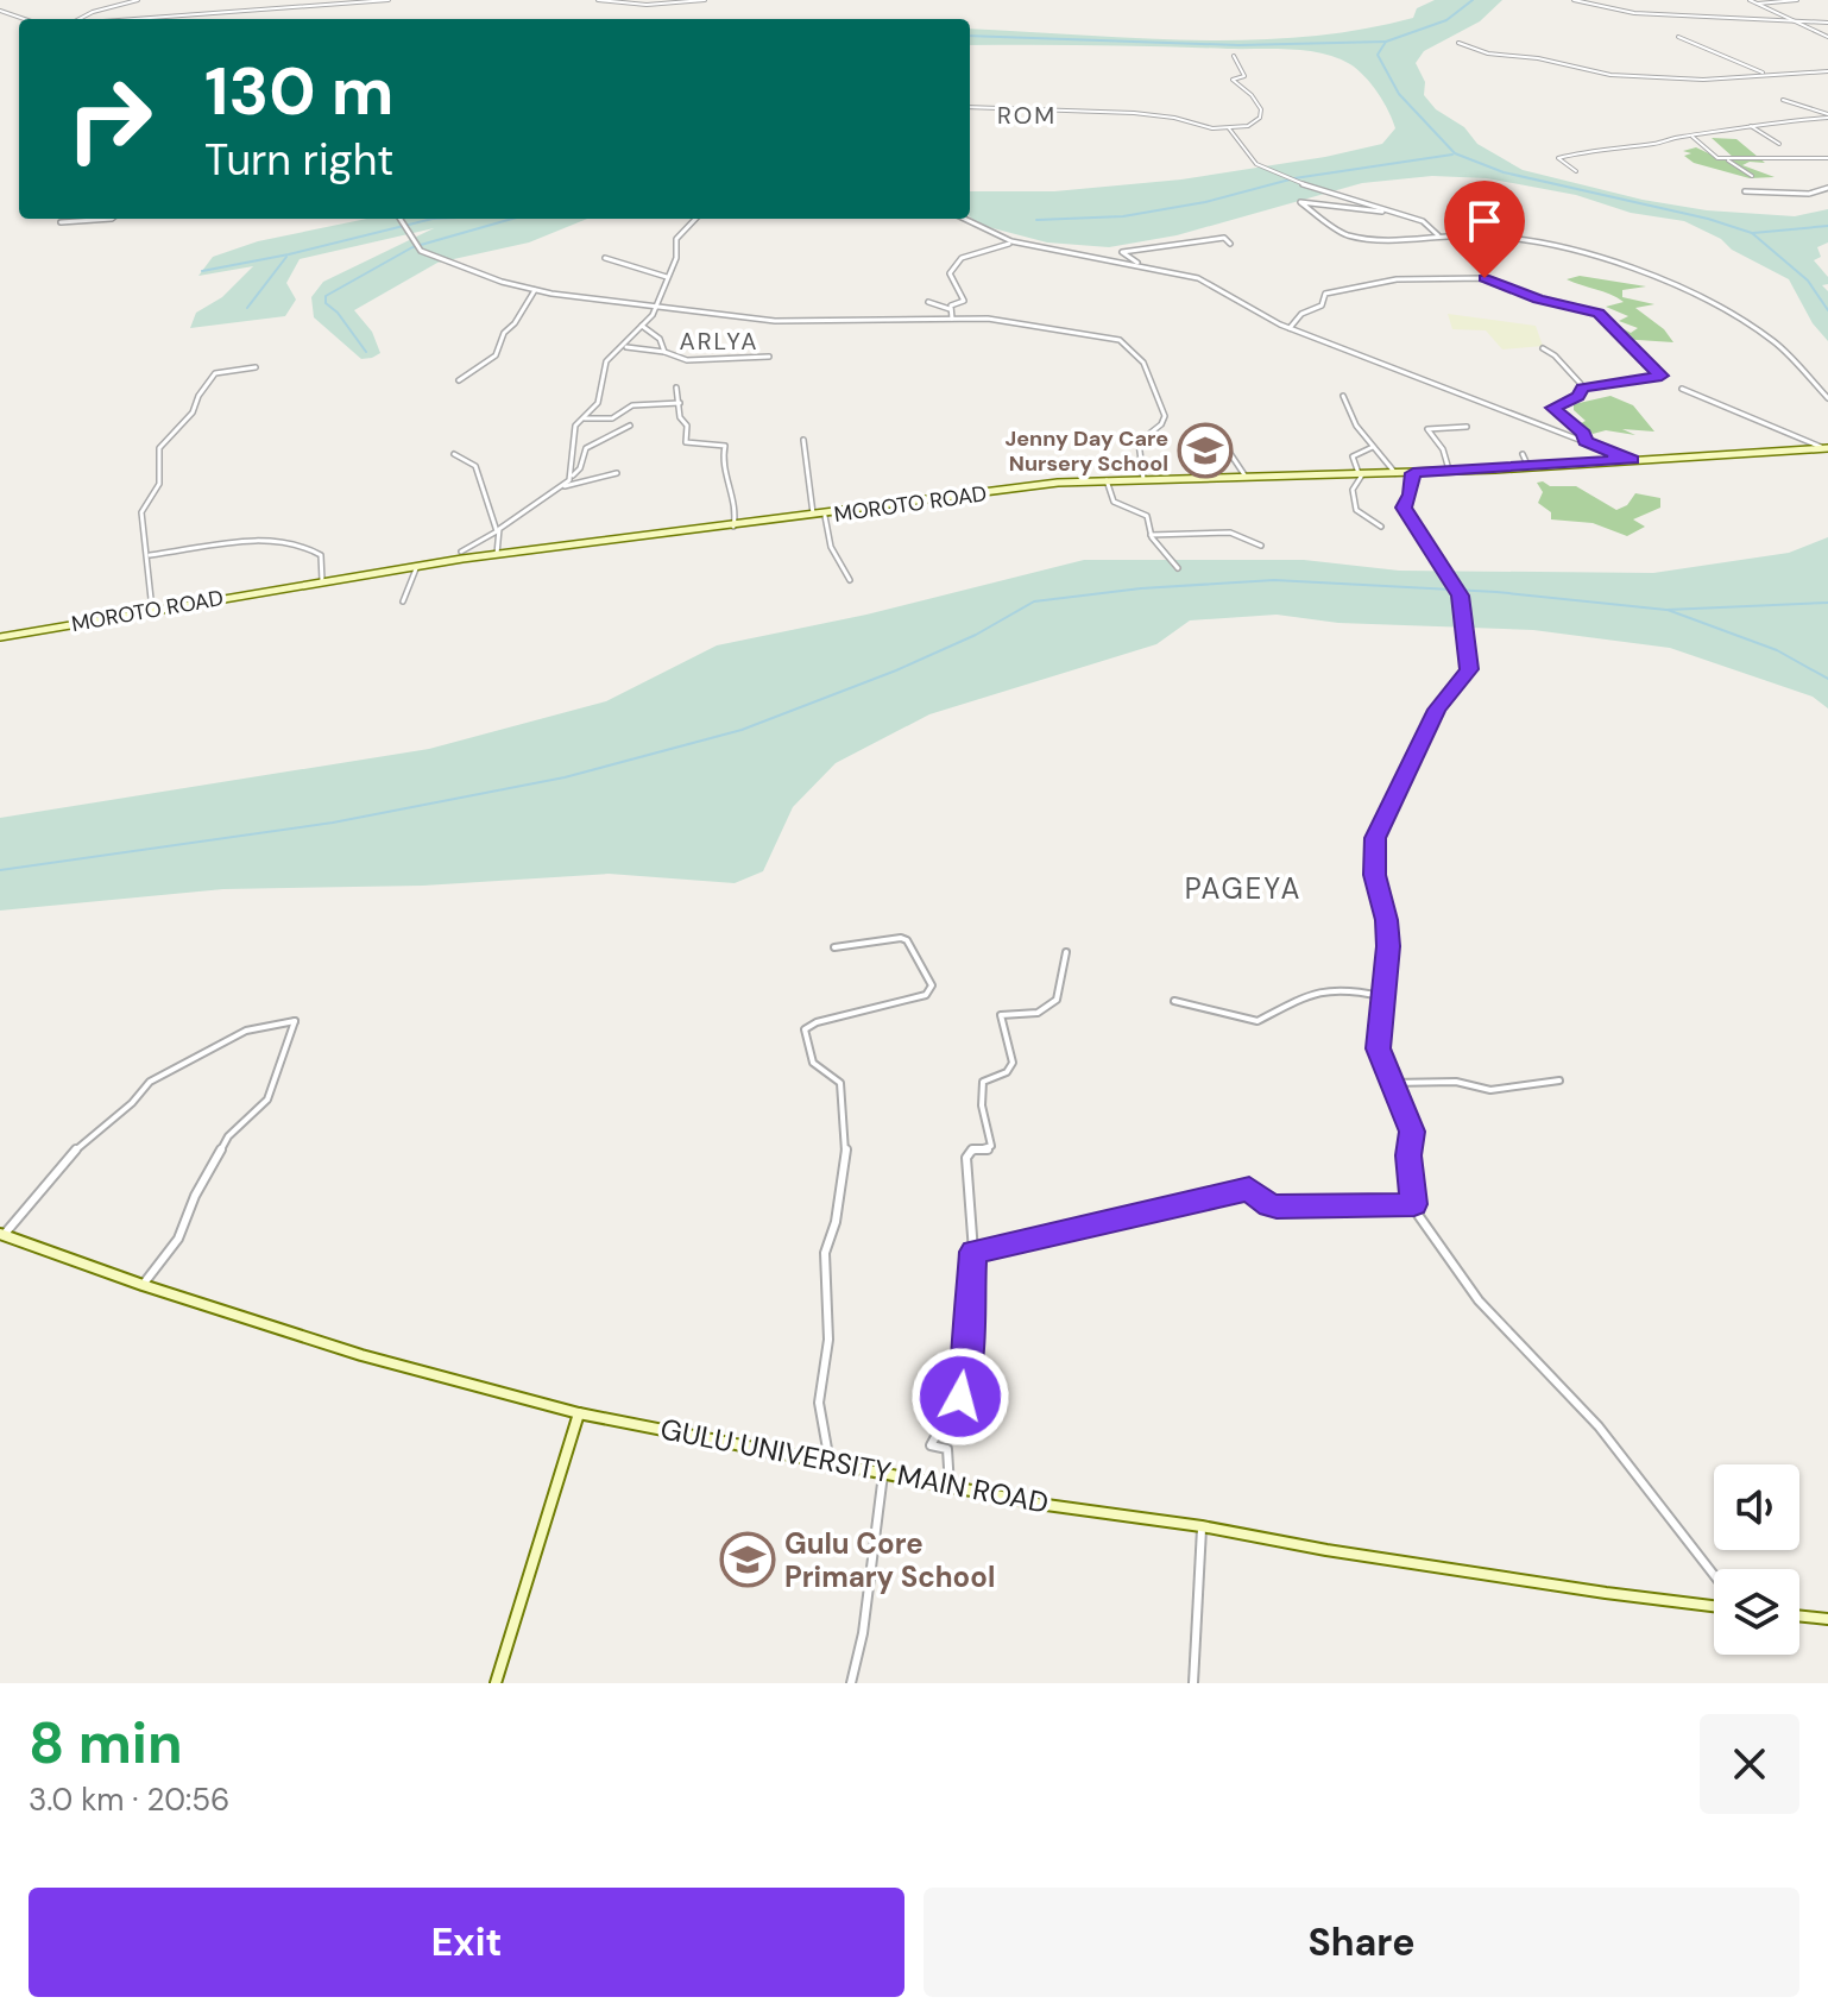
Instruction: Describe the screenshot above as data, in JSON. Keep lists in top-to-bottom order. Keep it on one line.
{"streets":{"main road":["MOROTO ROAD","GULU UNIVERSITY MAIN ROAD"]},"districts":["ROM","ARLYA","PAGEYA"],"places":{"school or university":["Jenny Day Care Nursery School","Gulu Core Primary School"]},"page":{"turn":["130 m","Turn right"],"heading":["8 min","3.0 km · 20:56"],"buttons":["Exit","Share"]}}
